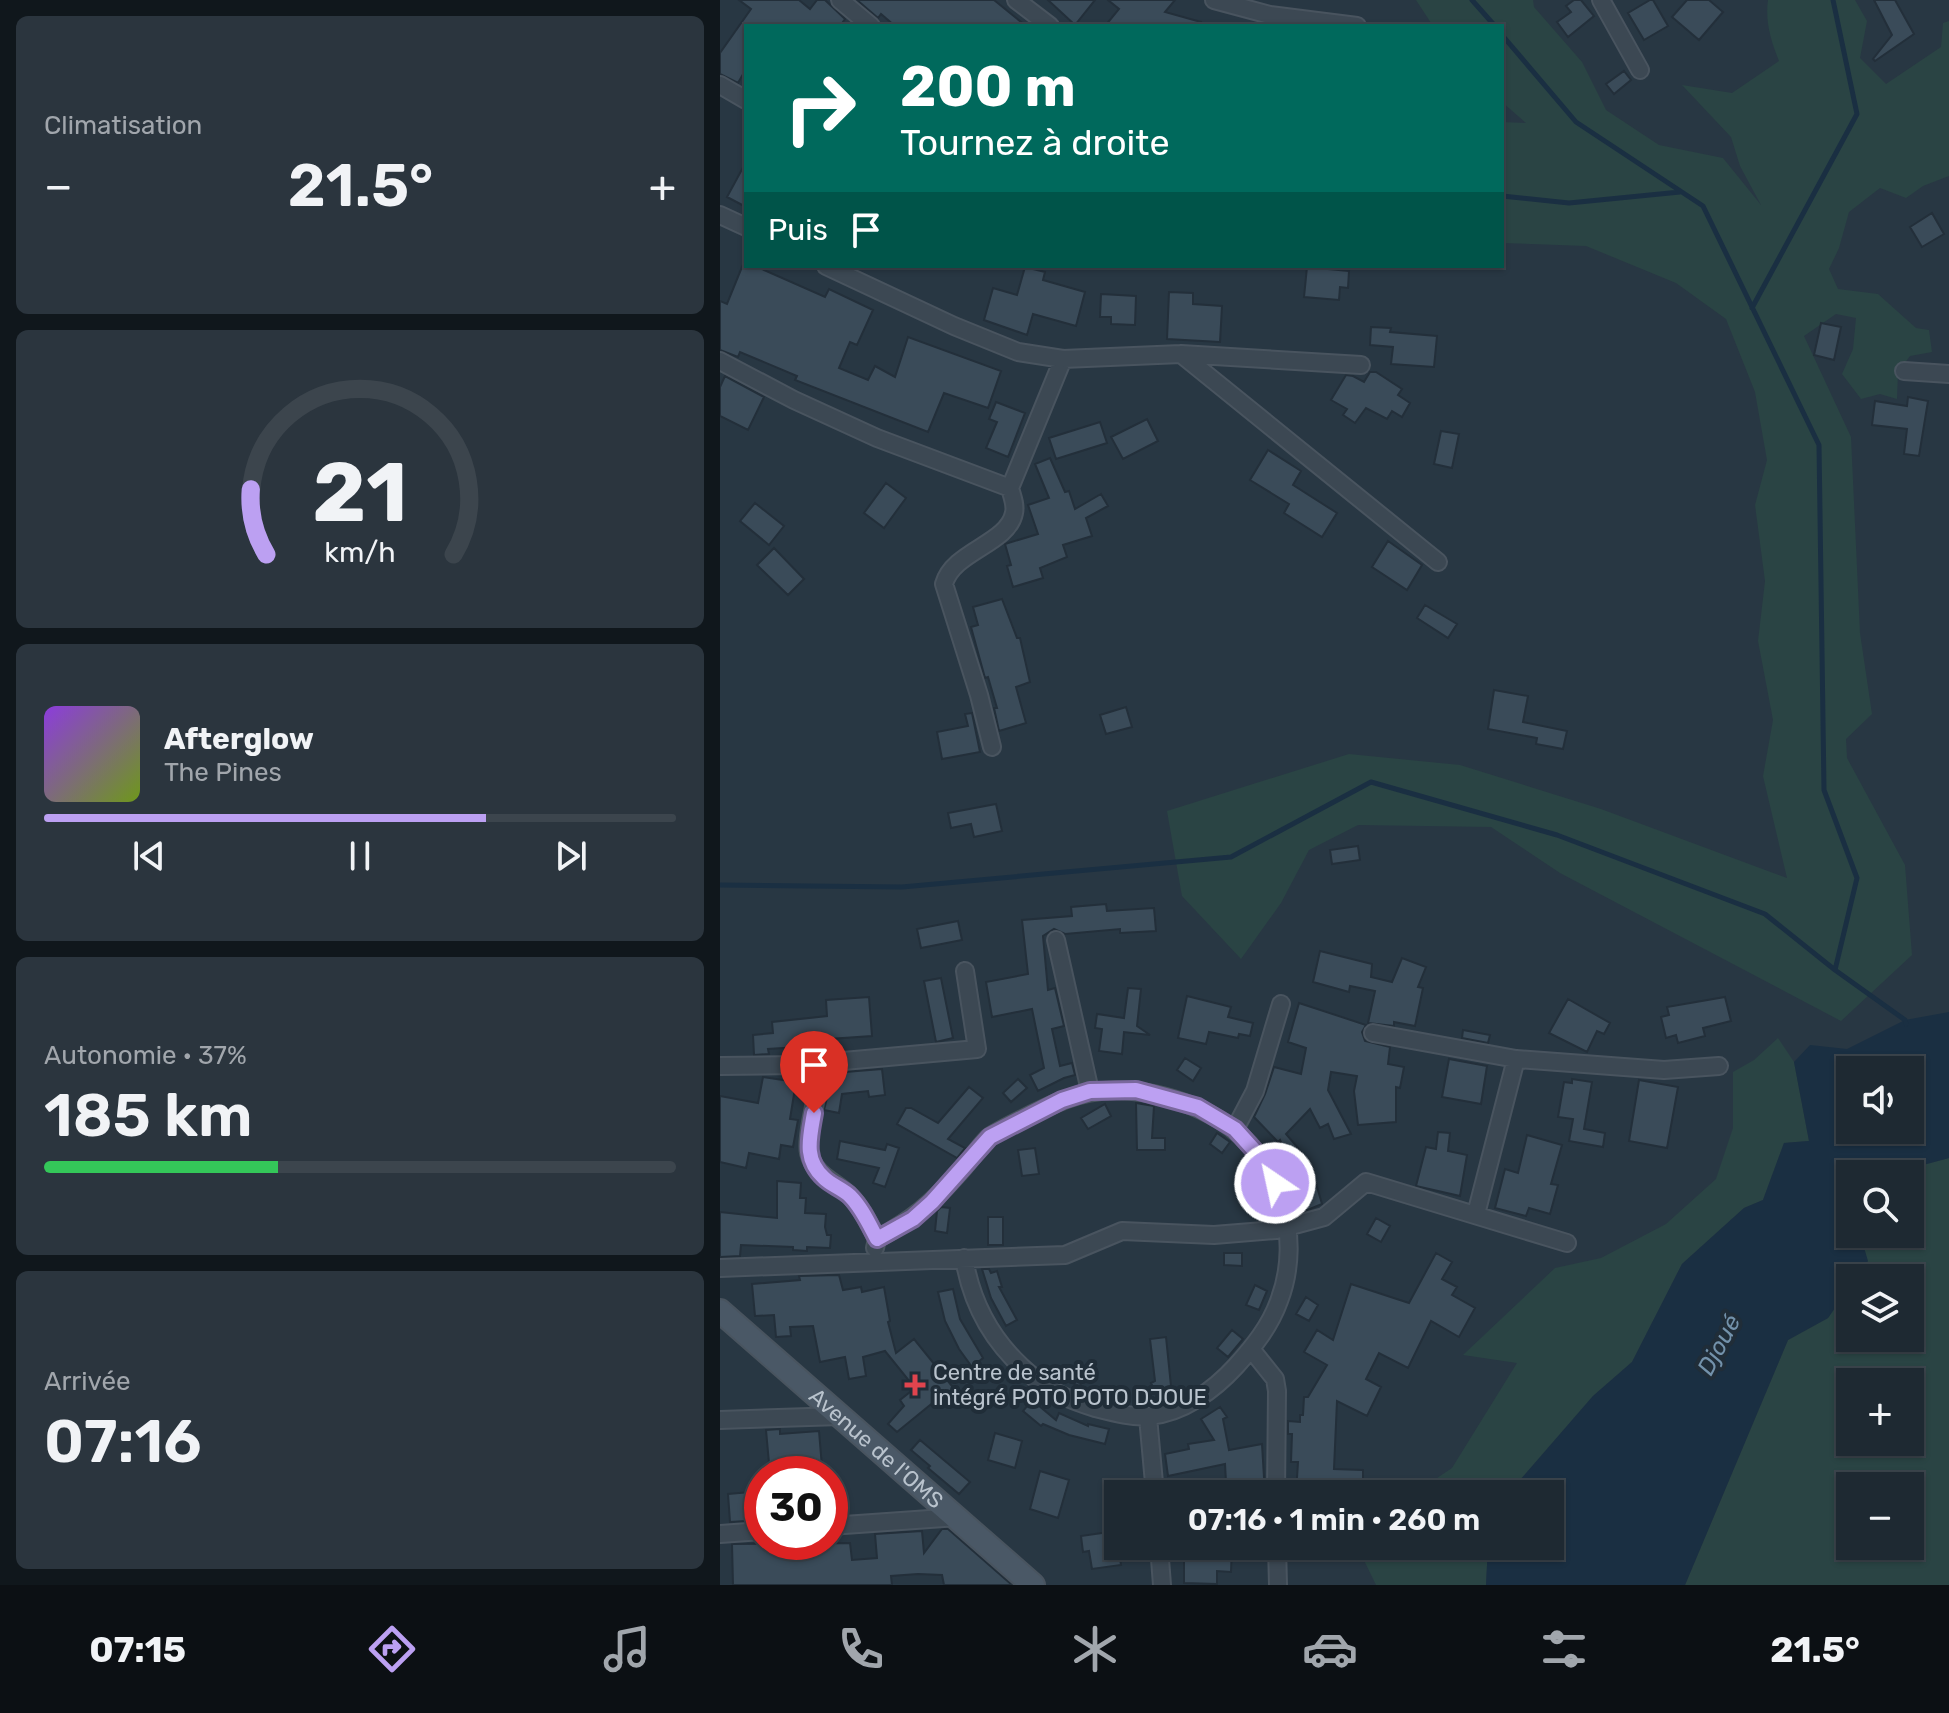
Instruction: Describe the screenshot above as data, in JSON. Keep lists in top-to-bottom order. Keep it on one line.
{"streets":{"street":["Avenue de l'OMS"]},"water":["Djoué"],"places":{"health":["Centre de santé intégré POTO POTO DJOUE"]},"page":{"tile":["Climatisation",["Autonomie · 37%","185 km"],["Arrivée","07:16"]],"turn":["200 m","Tournez à droite"],"heat":["−","21.5°","+"],"then":"Puis","song":["Afterglow","The Pines"],"map_buttons":["+","−"],"limit":"30","trip":"07:16 · 1 min · 260 m","tabs":["07:15","21.5°"],"gauge":["21","km/h"]}}
